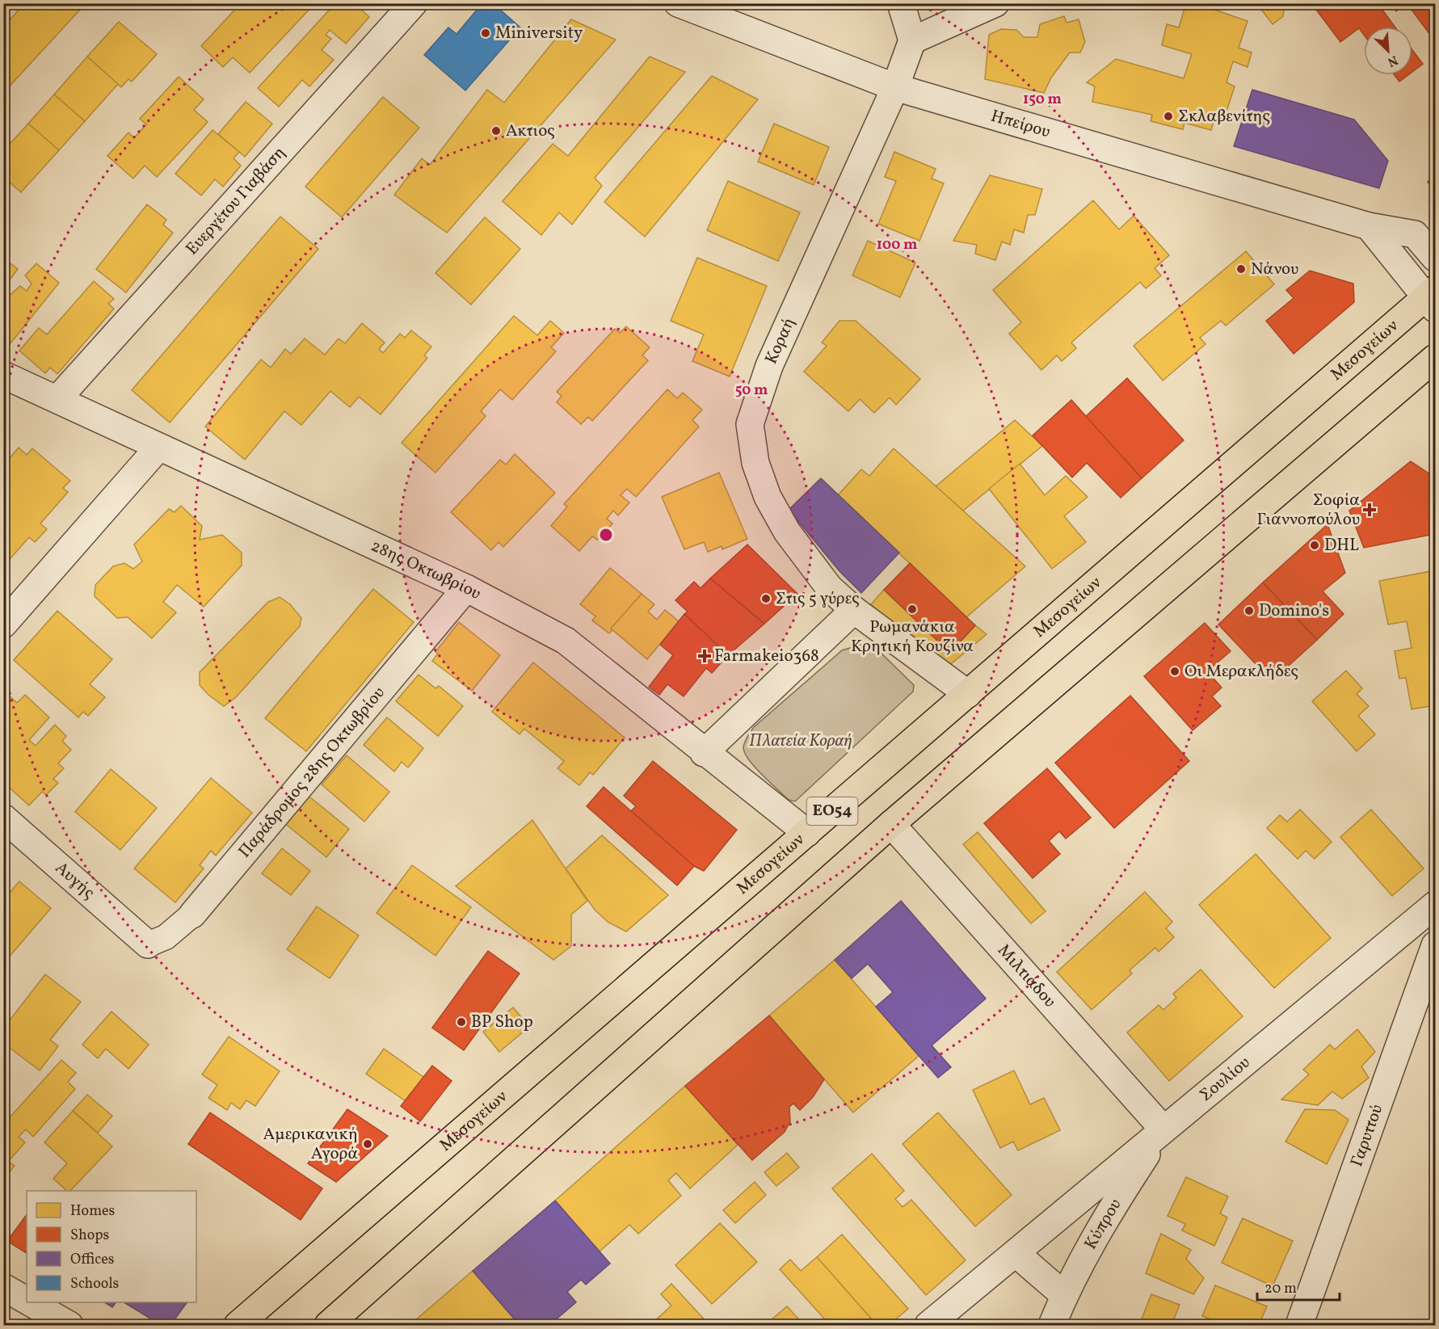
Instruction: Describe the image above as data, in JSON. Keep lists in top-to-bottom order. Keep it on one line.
{"streets":{"main road":["Μεσογείων","ΕΟ54"],"street":["Ηπείρου","Ευεργέτου Γιαβάση","Κοραή","28ης Οκτωβρίου","Παράδρομος 28ης Οκτωβρίου","Αυγής","Μιλτιάδου","Σουλίου","Γαρυττού","Κύπρου"]},"crossings":[["Ηπείρου","Κοραή"],["Ευεργέτου Γιαβάση","28ης Οκτωβρίου"],["Κοραή","Μεσογείων"],["Μεσογείων","28ης Οκτωβρίου"],["28ης Οκτωβρίου","Παράδρομος 28ης Οκτωβρίου"],["Παράδρομος 28ης Οκτωβρίου","Αυγής"],["ΕΟ54","Μιλτιάδου"],["Μιλτιάδου","Σουλίου"],["Μιλτιάδου","Κύπρου"],["Σουλίου","Κύπρου"]],"parks":["Πλατεία Κοραή"],"places":{"other":["Miniversity","Σκλαβενίτης","Ακτιος","Νάνου","DHL","Στις 5 γύρες","Ρωμανάκια Κρητική Κουζίνα","Domino's","Οι Μερακλήδες","BP Shop","Αμερικανική Αγορά"],"health":["Σοφία Γιαννοπούλου","Farmakeio368"]},"legend":["Homes","Shops","Offices","Schools"],"scale_bar":"20 m","north":"bottom right","rings":["150 m","100 m","50 m"]}
